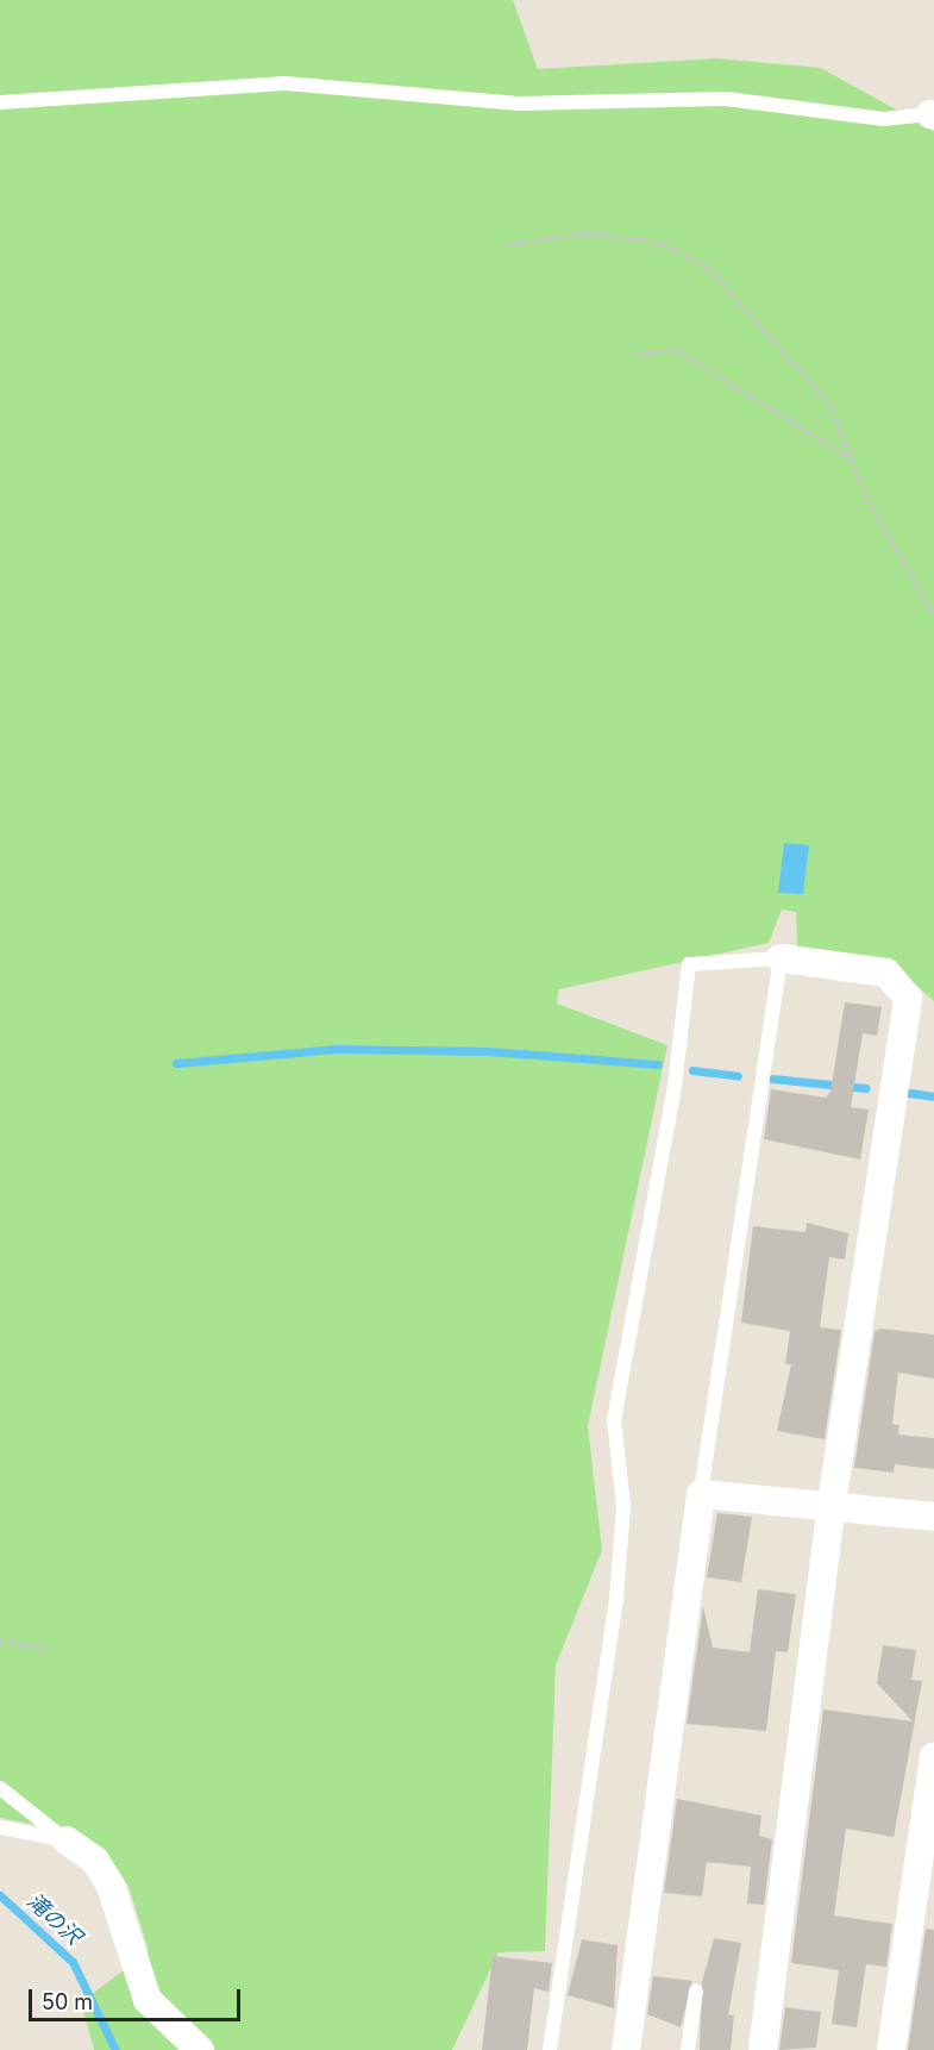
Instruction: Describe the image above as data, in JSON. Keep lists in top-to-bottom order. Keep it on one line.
{"water":["滝の沢"],"scale_bar":"50 m"}
